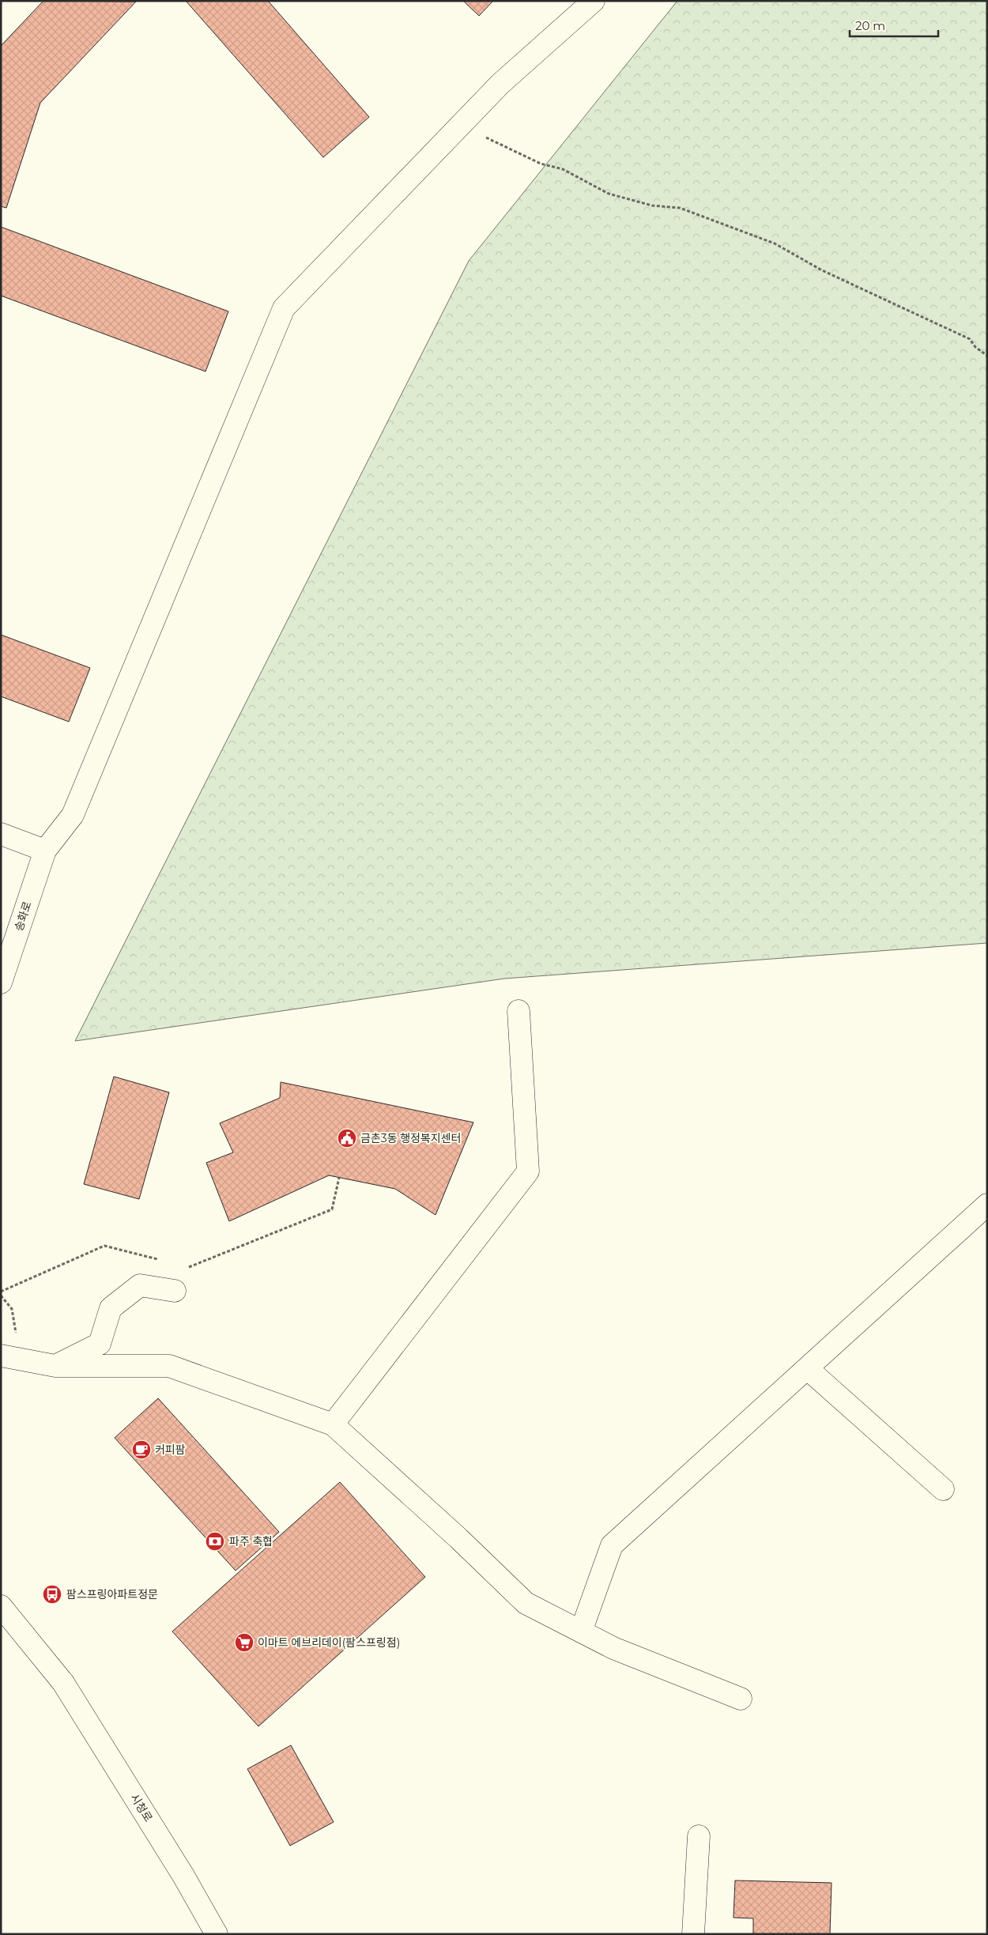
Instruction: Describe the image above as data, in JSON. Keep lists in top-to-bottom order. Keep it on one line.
{"streets":{"street":["송화로","시청로"]},"places":{"public building":["금촌3동 행정복지센터"],"cafe":["커피팜"],"bank":["파주 축협"],"bus stop":["팜스프링아파트정문"],"supermarket":["이마트 에브리데이(팜스프링점)"]},"scale_bar":"20 m"}
